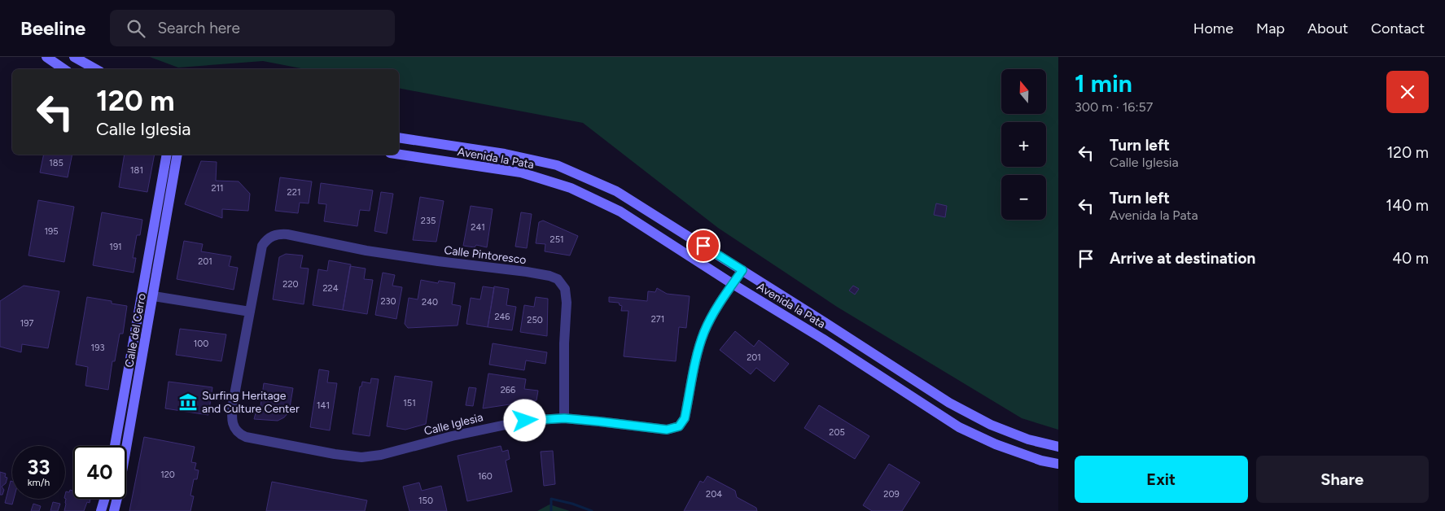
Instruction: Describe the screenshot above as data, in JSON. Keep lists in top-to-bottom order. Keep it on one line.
{"streets":{"main road":["Avenida la Pata","Calle del Cerro"],"street":["Calle Pintoresco","Calle Iglesia"]},"crossings":[["Avenida la Pata","Calle Iglesia"],["Calle Pintoresco","Calle Iglesia"]],"places":{"museum":["Surfing Heritage and Culture Center"]},"house_numbers":["185","181","211","221","235","241","195","251","191","201","220","224","230","240","246","271","250","197","100","193","201","266","151","141","205","120","160","204","209","150"],"north":"top","page":{"header":"Beeline","search":"Search here","nav":["Home","Map","About","Contact"],"heading":["1 min","300 m · 16:57"],"map_buttons":["+","−"],"turn":["120 m","Calle Iglesia"],"list":[{"name":"Turn left","note":"Calle Iglesia","value":"120 m"},{"name":"Turn left","note":"Avenida la Pata","value":"140 m"},{"name":"Arrive at destination","value":"40 m"}],"speed":"33 km/h","limit":"40","buttons":["Exit","Share"]}}
